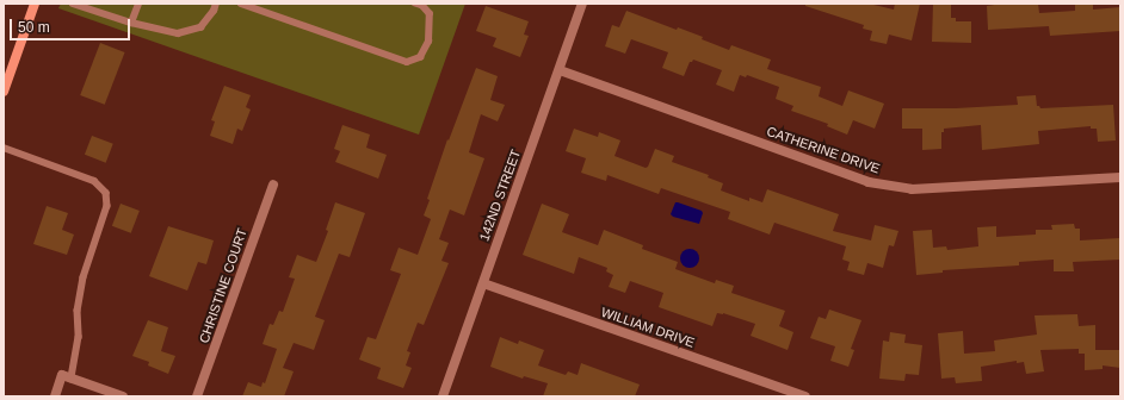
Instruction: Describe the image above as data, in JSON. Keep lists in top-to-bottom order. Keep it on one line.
{"streets":{"street":["CATHERINE DRIVE","142ND STREET","CHRISTINE COURT","WILLIAM DRIVE"]},"crossings":[["CATHERINE DRIVE","142ND STREET"],["142ND STREET","WILLIAM DRIVE"]],"scale_bar":"50 m"}
